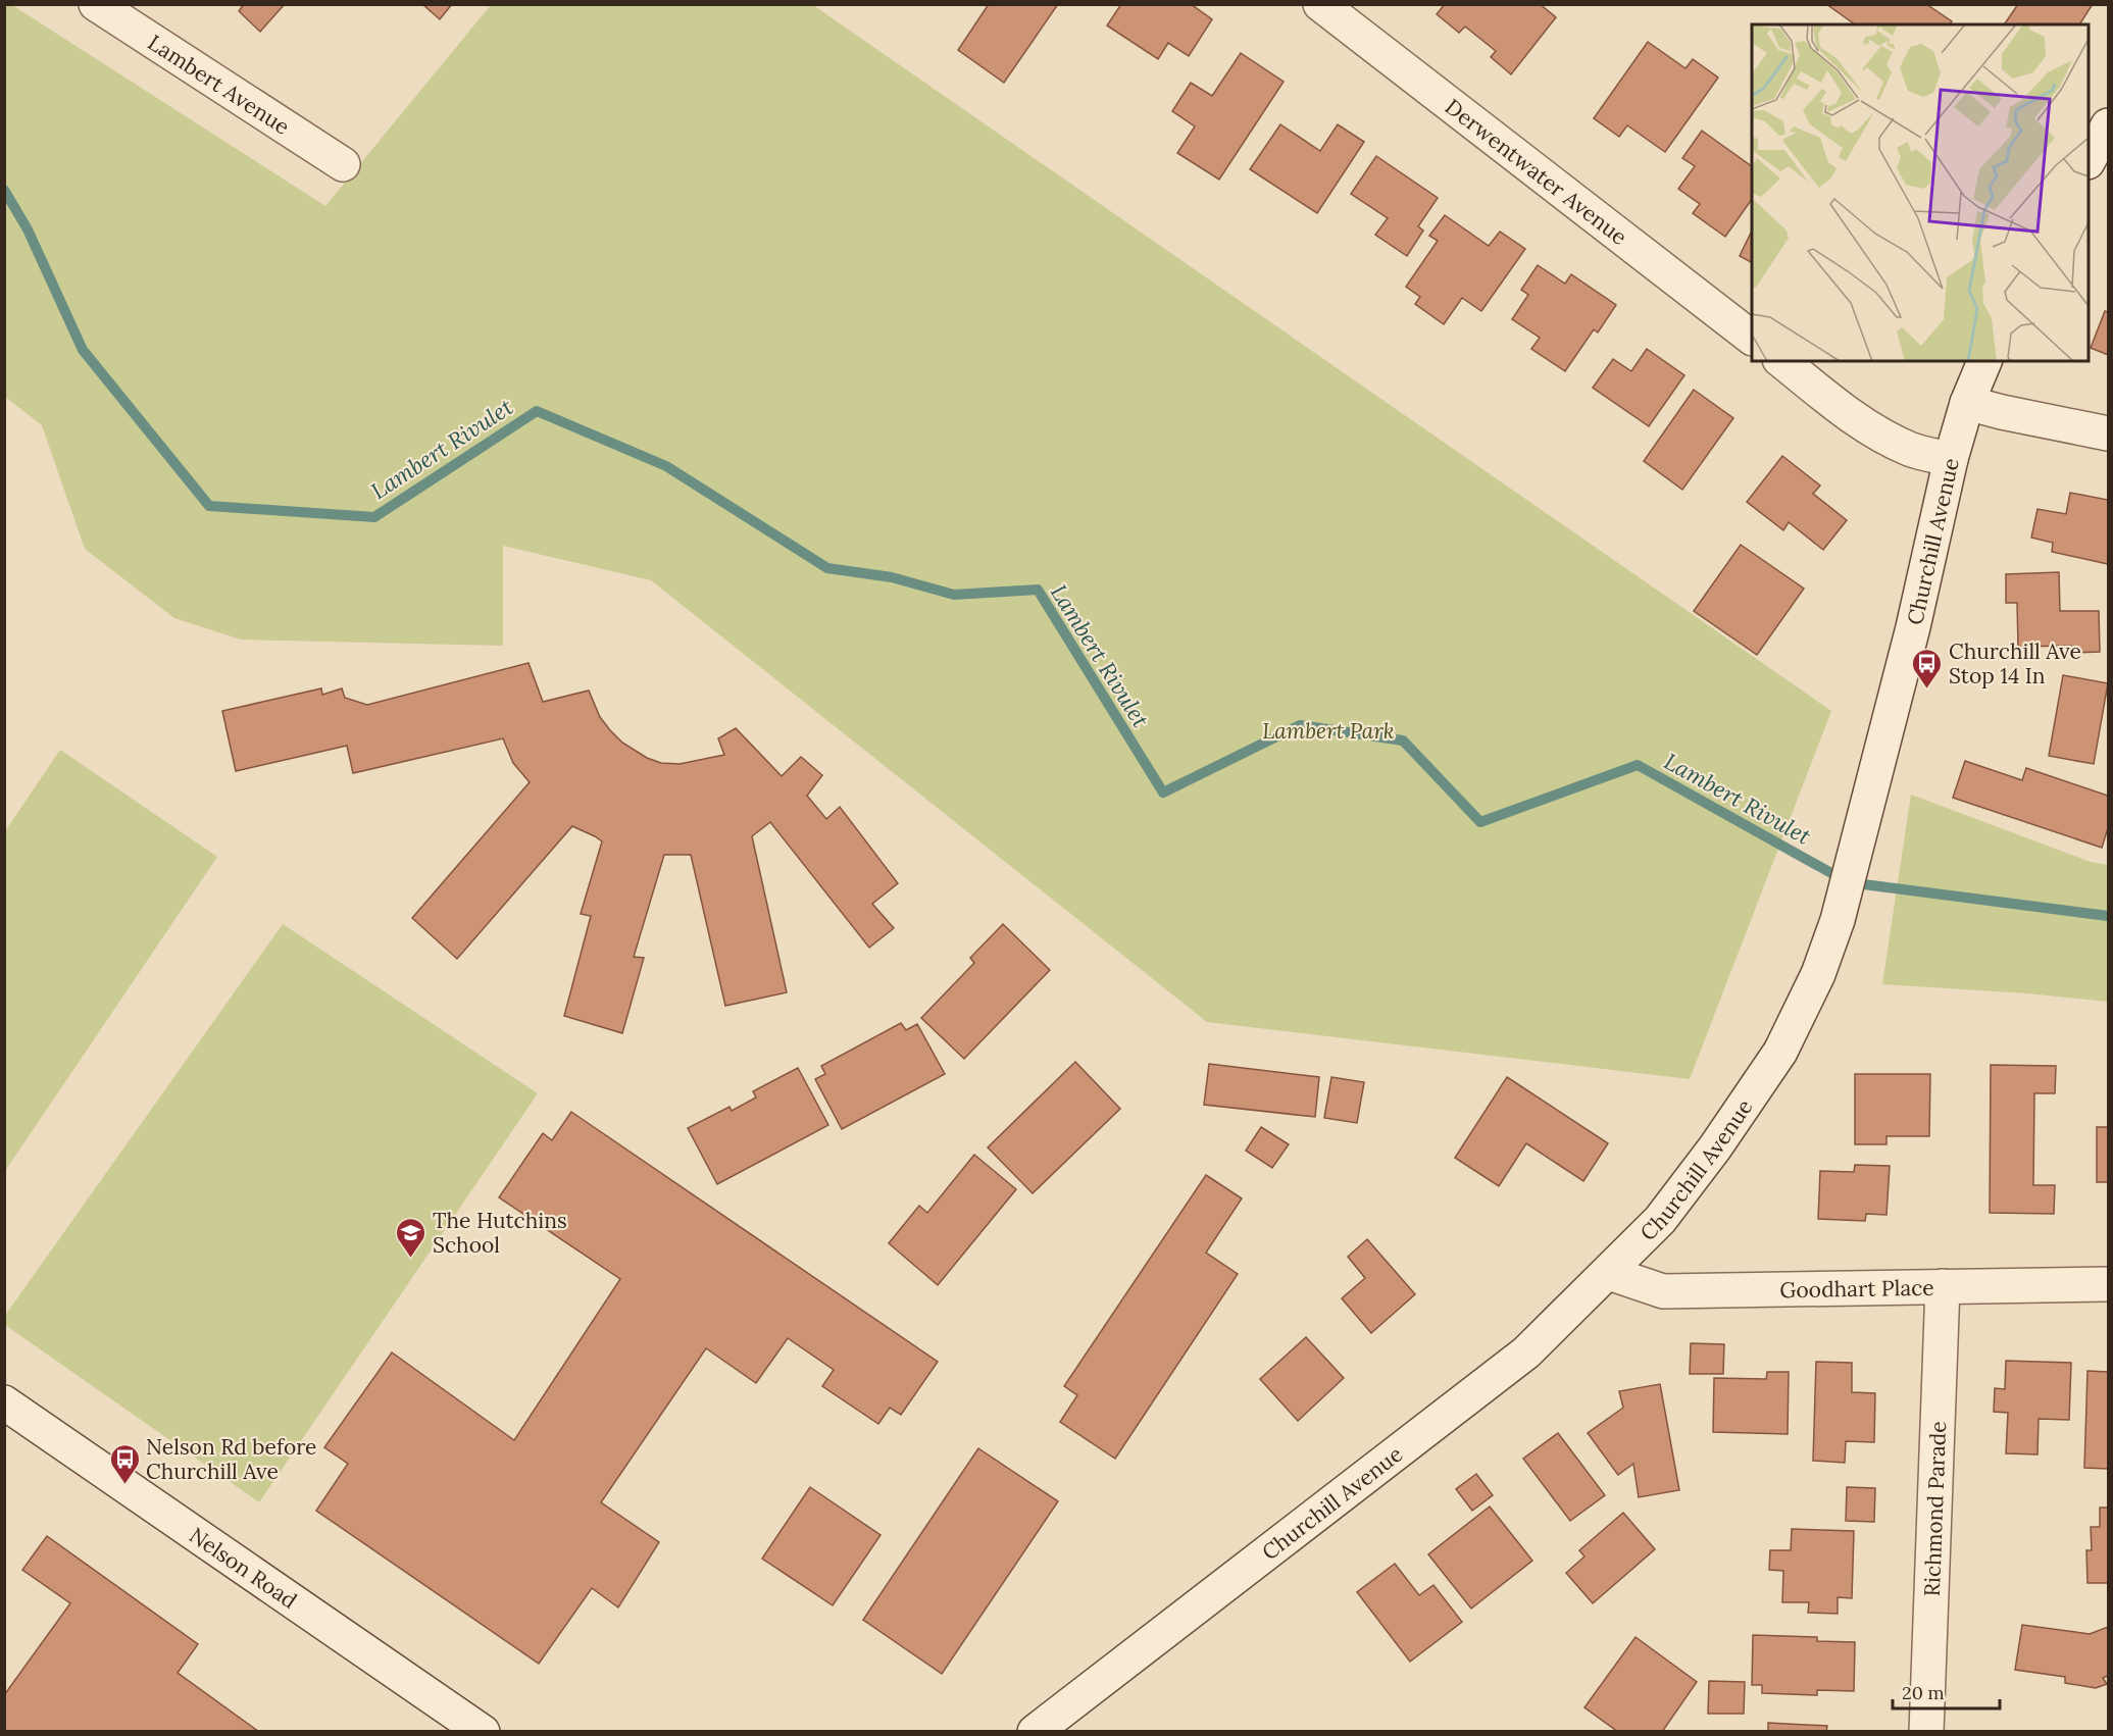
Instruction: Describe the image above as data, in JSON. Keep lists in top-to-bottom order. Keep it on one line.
{"streets":{"street":["Lambert Avenue","Derwentwater Avenue","Churchill Avenue","Goodhart Place","Richmond Parade","Nelson Road"]},"crossings":[["Churchill Avenue","Goodhart Place"],["Goodhart Place","Richmond Parade"]],"water":["Lambert Rivulet"],"parks":["Lambert Park"],"places":{"bus stop":["Churchill Ave Stop 14 In","Nelson Rd before Churchill Ave"],"school or university":["The Hutchins School"]},"scale_bar":"20 m"}
